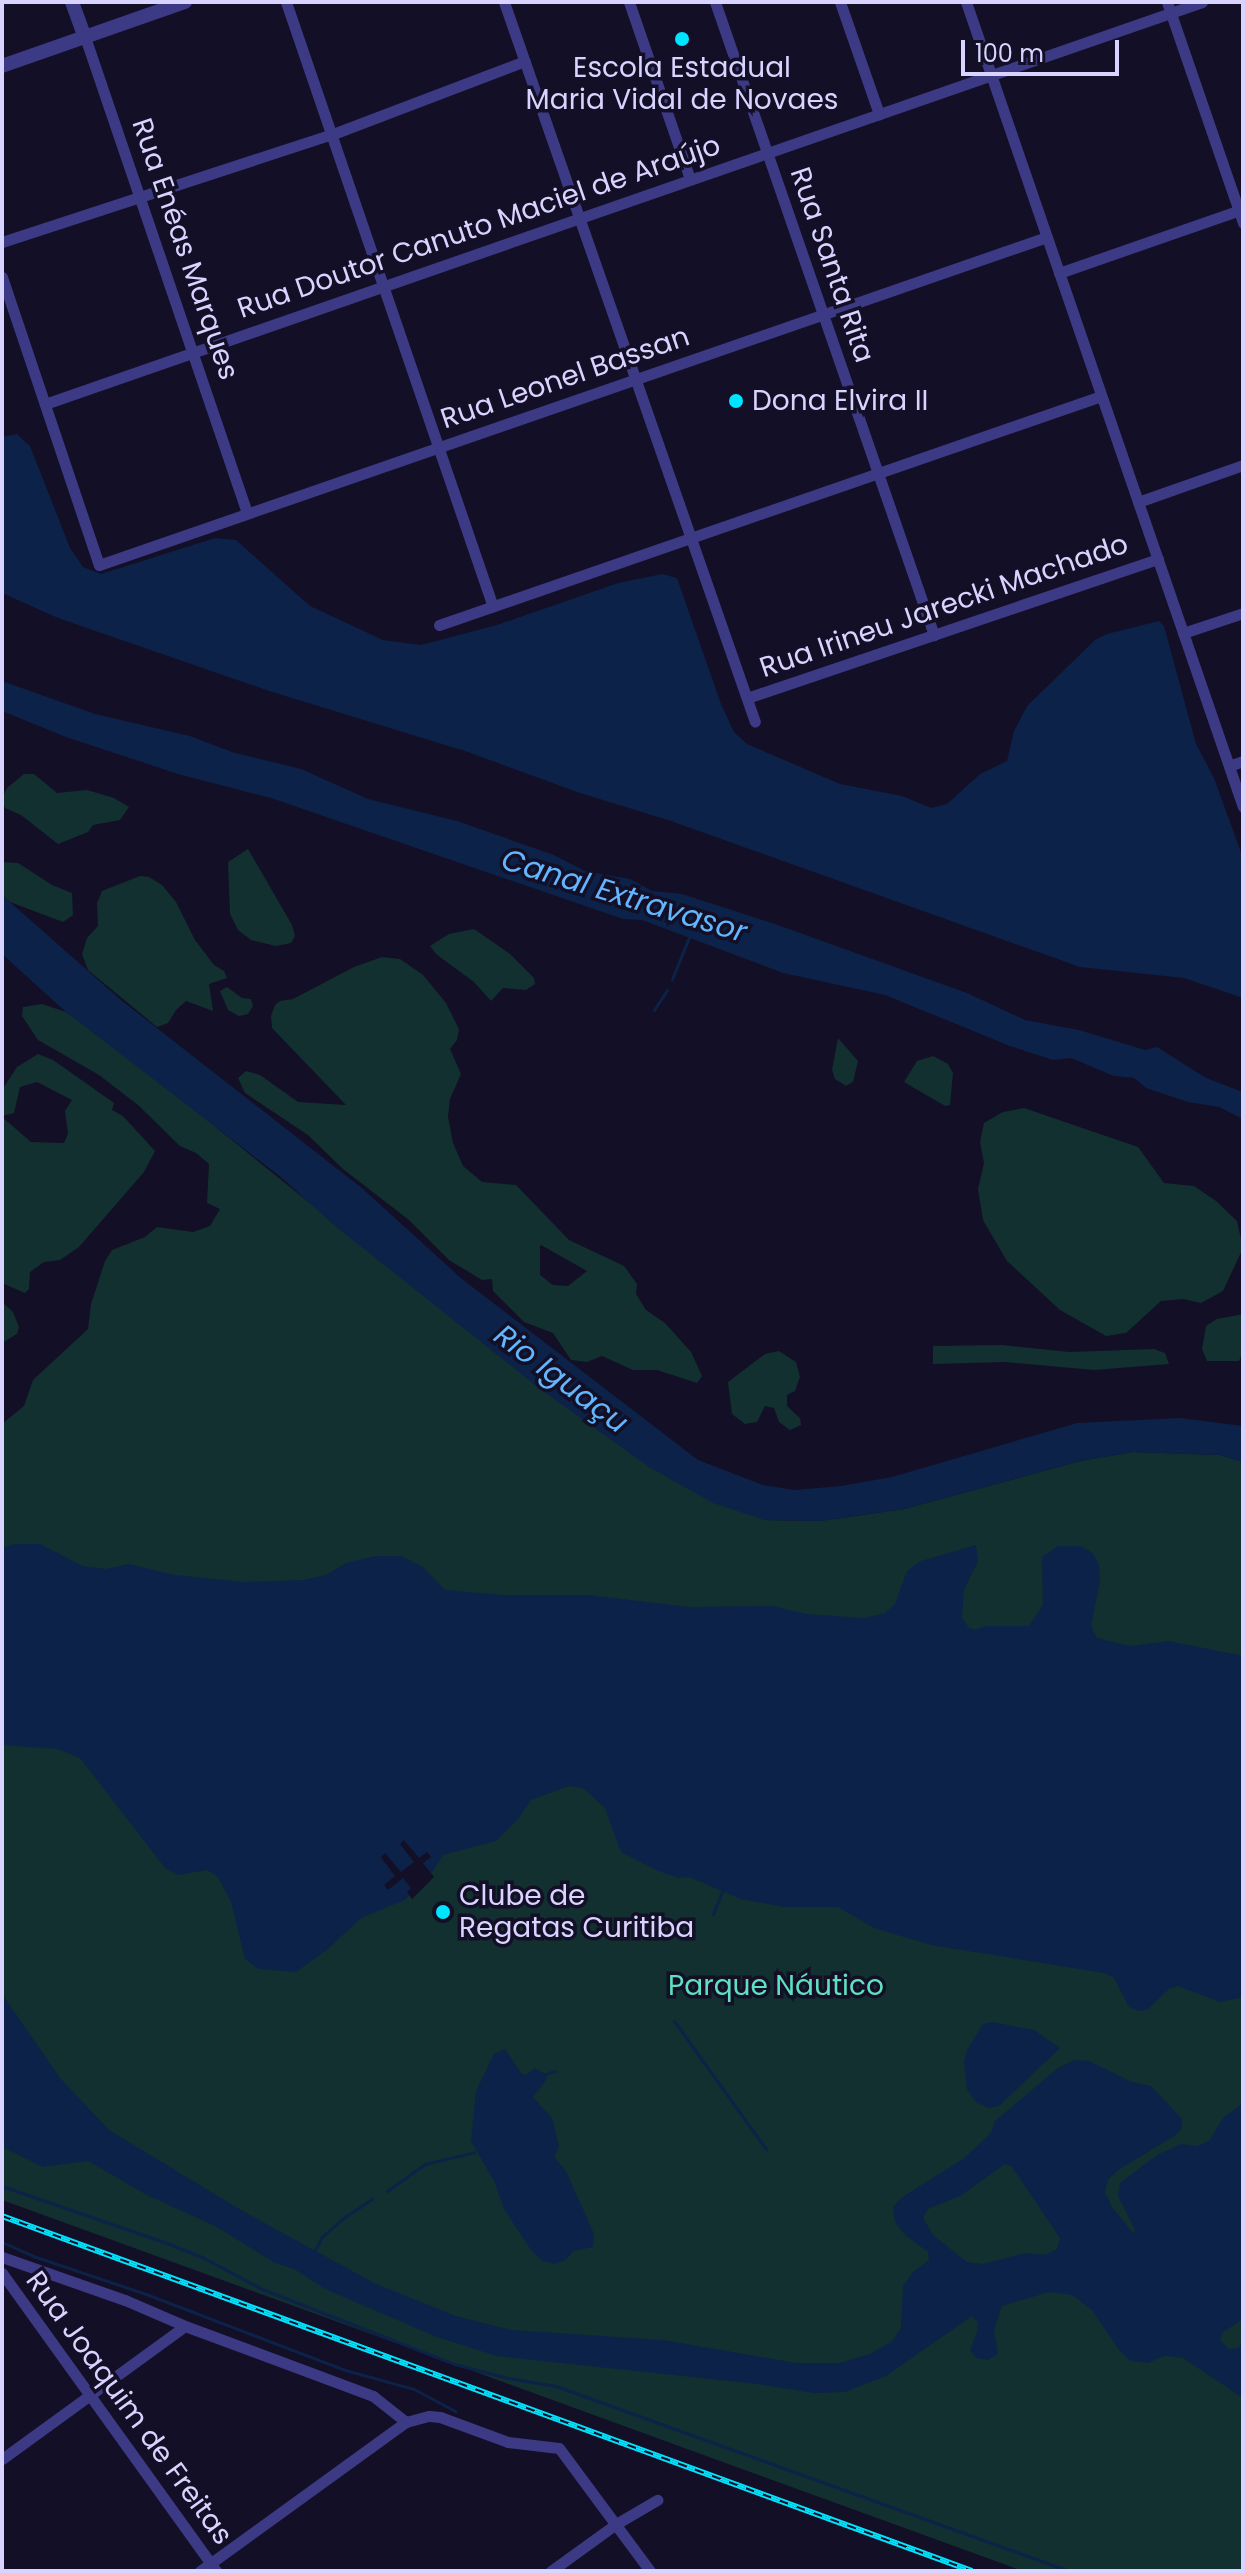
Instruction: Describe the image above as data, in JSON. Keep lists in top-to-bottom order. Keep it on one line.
{"streets":{"street":["Rua Doutor Canuto Maciel de Araújo","Rua Enéas Marques","Rua Santa Rita","Rua Leonel Bassan","Rua Irineu Jarecki Machado","Rua Joaquim de Freitas"]},"crossings":[["Rua Doutor Canuto Maciel de Araújo","Rua Enéas Marques"],["Rua Doutor Canuto Maciel de Araújo","Rua Santa Rita"],["Rua Doutor Canuto Maciel de Araújo","Rua Leonel Bassan"],["Rua Enéas Marques","Rua Leonel Bassan"],["Rua Santa Rita","Rua Leonel Bassan"],["Rua Santa Rita","Rua Irineu Jarecki Machado"]],"water":["Canal Extravasor","Rio Iguaçu"],"parks":["Parque Náutico"],"places":["Escola Estadual Maria Vidal de Novaes","Dona Elvira II","Clube de Regatas Curitiba"],"scale_bar":"100 m"}
